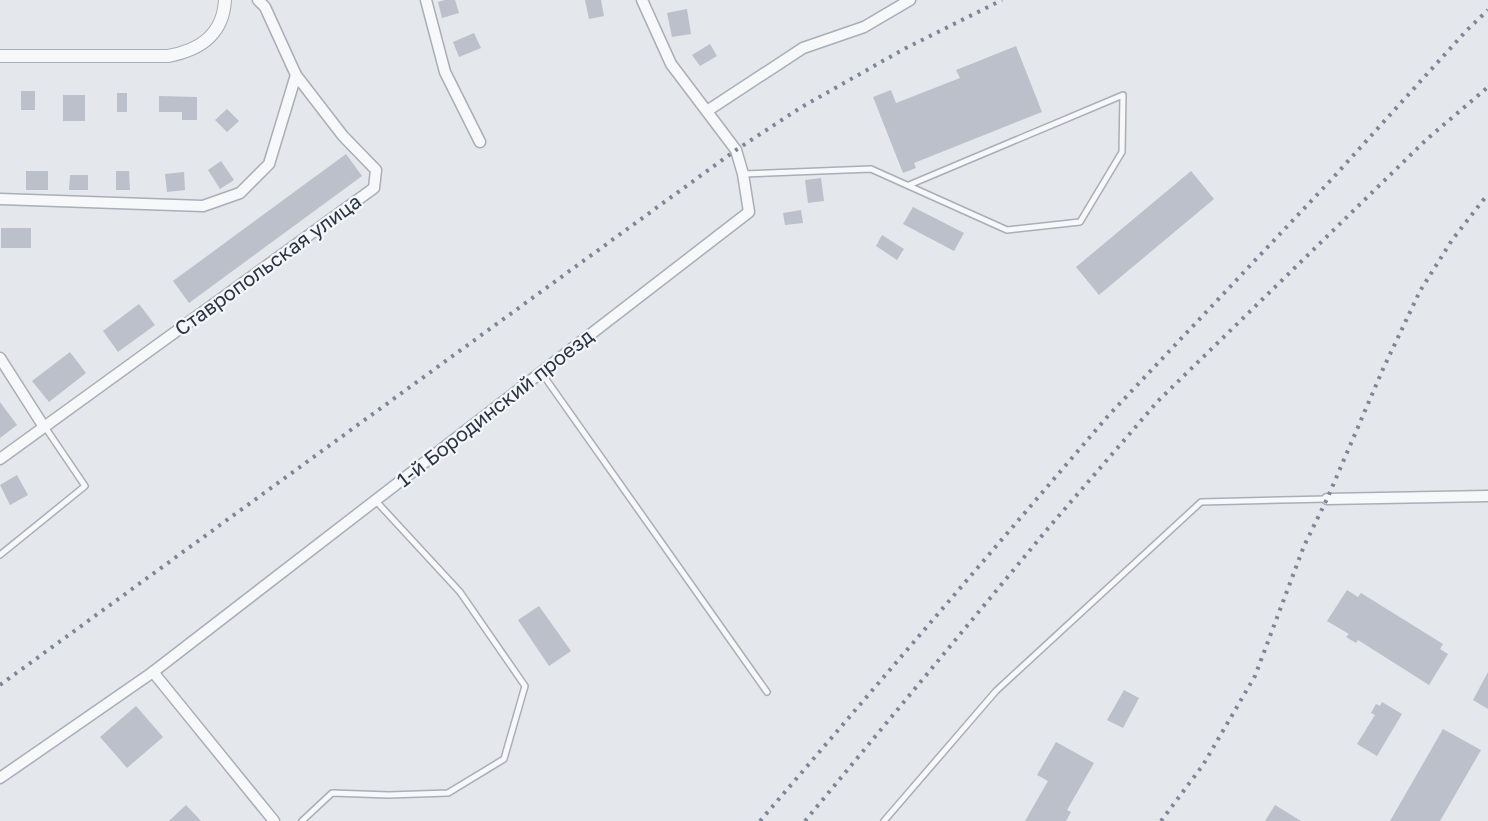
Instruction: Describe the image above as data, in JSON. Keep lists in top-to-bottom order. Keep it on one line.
{"streets":{"street":["Ставропольская улица","1-й Бородинский проезд"]}}
